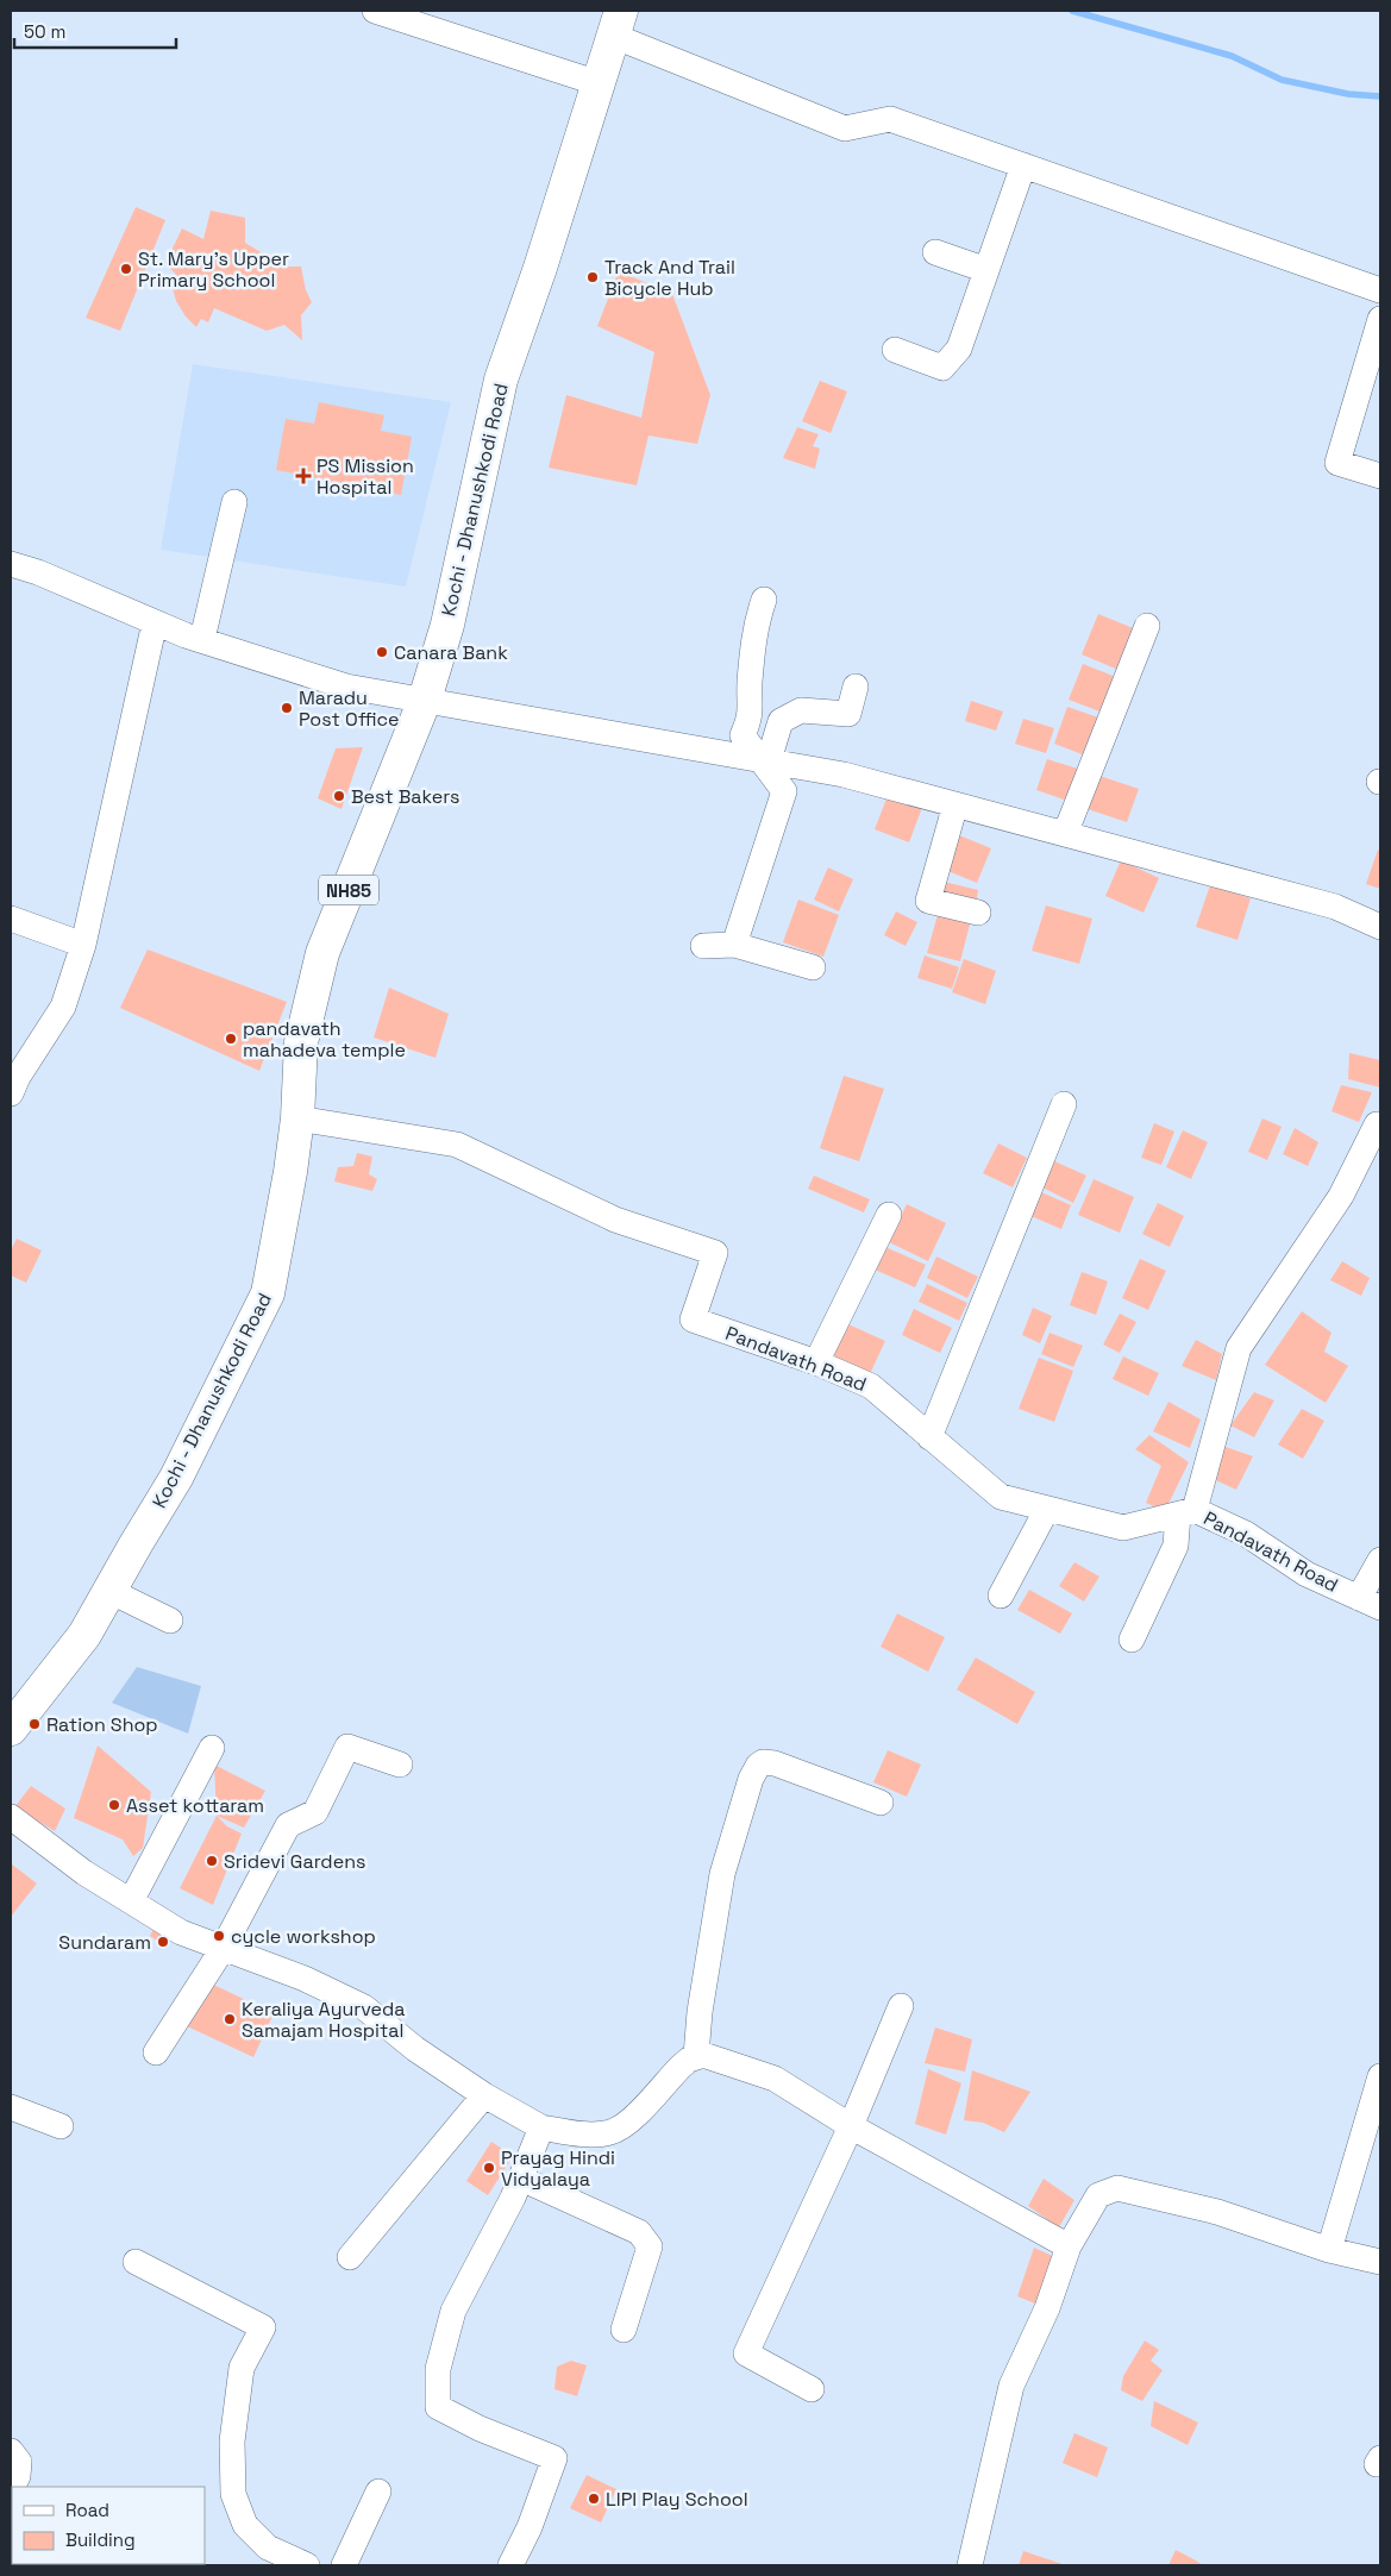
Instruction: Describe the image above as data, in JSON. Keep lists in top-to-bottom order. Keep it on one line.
{"streets":{"highway":["Kochi - Dhanushkodi Road","NH85"],"street":["Pandavath Road"]},"crossings":[["Kochi - Dhanushkodi Road","Pandavath Road"]],"places":{"other":["St. Mary's Upper Primary School","Track And Trail Bicycle Hub","Canara Bank","Maradu Post Office","Best Bakers","pandavath mahadeva temple","Ration Shop","Asset kottaram","Sridevi Gardens","cycle workshop","Sundaram","Keraliya Ayurveda Samajam Hospital","Prayag Hindi Vidyalaya","LIPI Play School"],"health":["PS Mission Hospital"]},"legend":["Road","Building"],"scale_bar":"50 m"}
